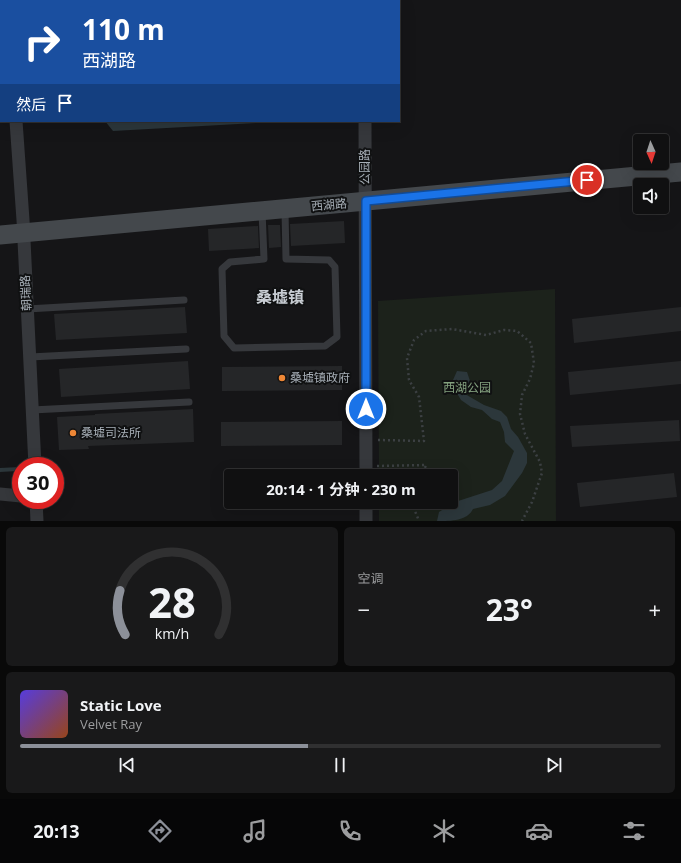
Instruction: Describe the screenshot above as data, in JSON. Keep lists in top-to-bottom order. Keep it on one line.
{"streets":{"main road":["西湖路"],"street":["公园路","朝瑞路"]},"crossings":[["公园路","西湖路"],["西湖路","朝瑞路"]],"districts":["桑墟镇"],"parks":["西湖公园"],"places":["桑墟镇政府","桑墟司法所"],"north":"bottom","page":{"turn":["110 m","西湖路"],"then":"然后","limit":"30","trip":"20:14 · 1 分钟 · 230 m","tile":"空调","heat":["−","23°","+"],"song":["Static Love","Velvet Ray"],"tabs":"20:13","gauge":["28","km/h"]}}
